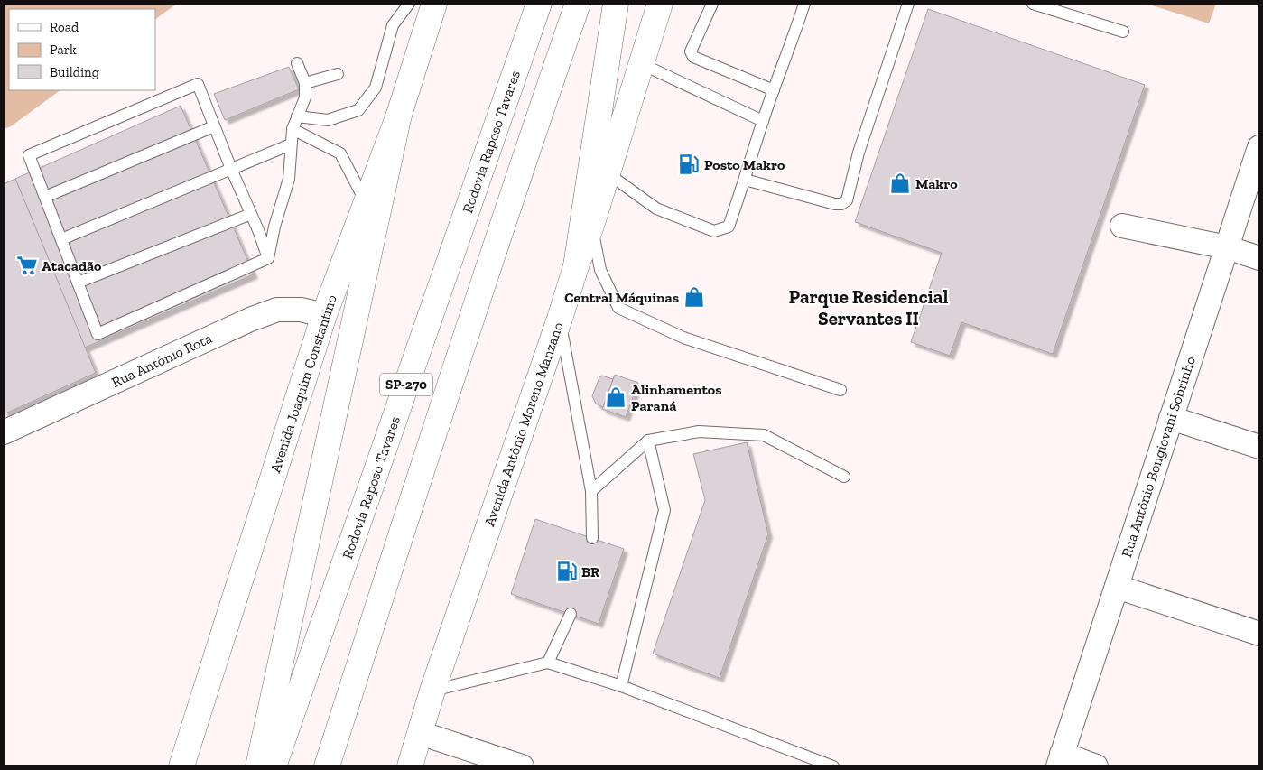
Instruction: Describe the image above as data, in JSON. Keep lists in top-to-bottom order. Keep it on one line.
{"streets":{"main road":["Rodovia Raposo Tavares","Avenida Joaquim Constantino","SP-270","Avenida Antônio Moreno Manzano"],"street":["Rua Antônio Rota","Rua Antônio Bongiovani Sobrinho"]},"crossings":[["Rua Antônio Rota","Avenida Joaquim Constantino"]],"districts":["Parque Residencial Servantes II"],"places":{"fuel station":["Posto Makro","BR"],"shop":["Makro","Central Máquinas","Alinhamentos Paraná"],"supermarket":["Atacadão"]},"legend":["Road","Park","Building"]}
